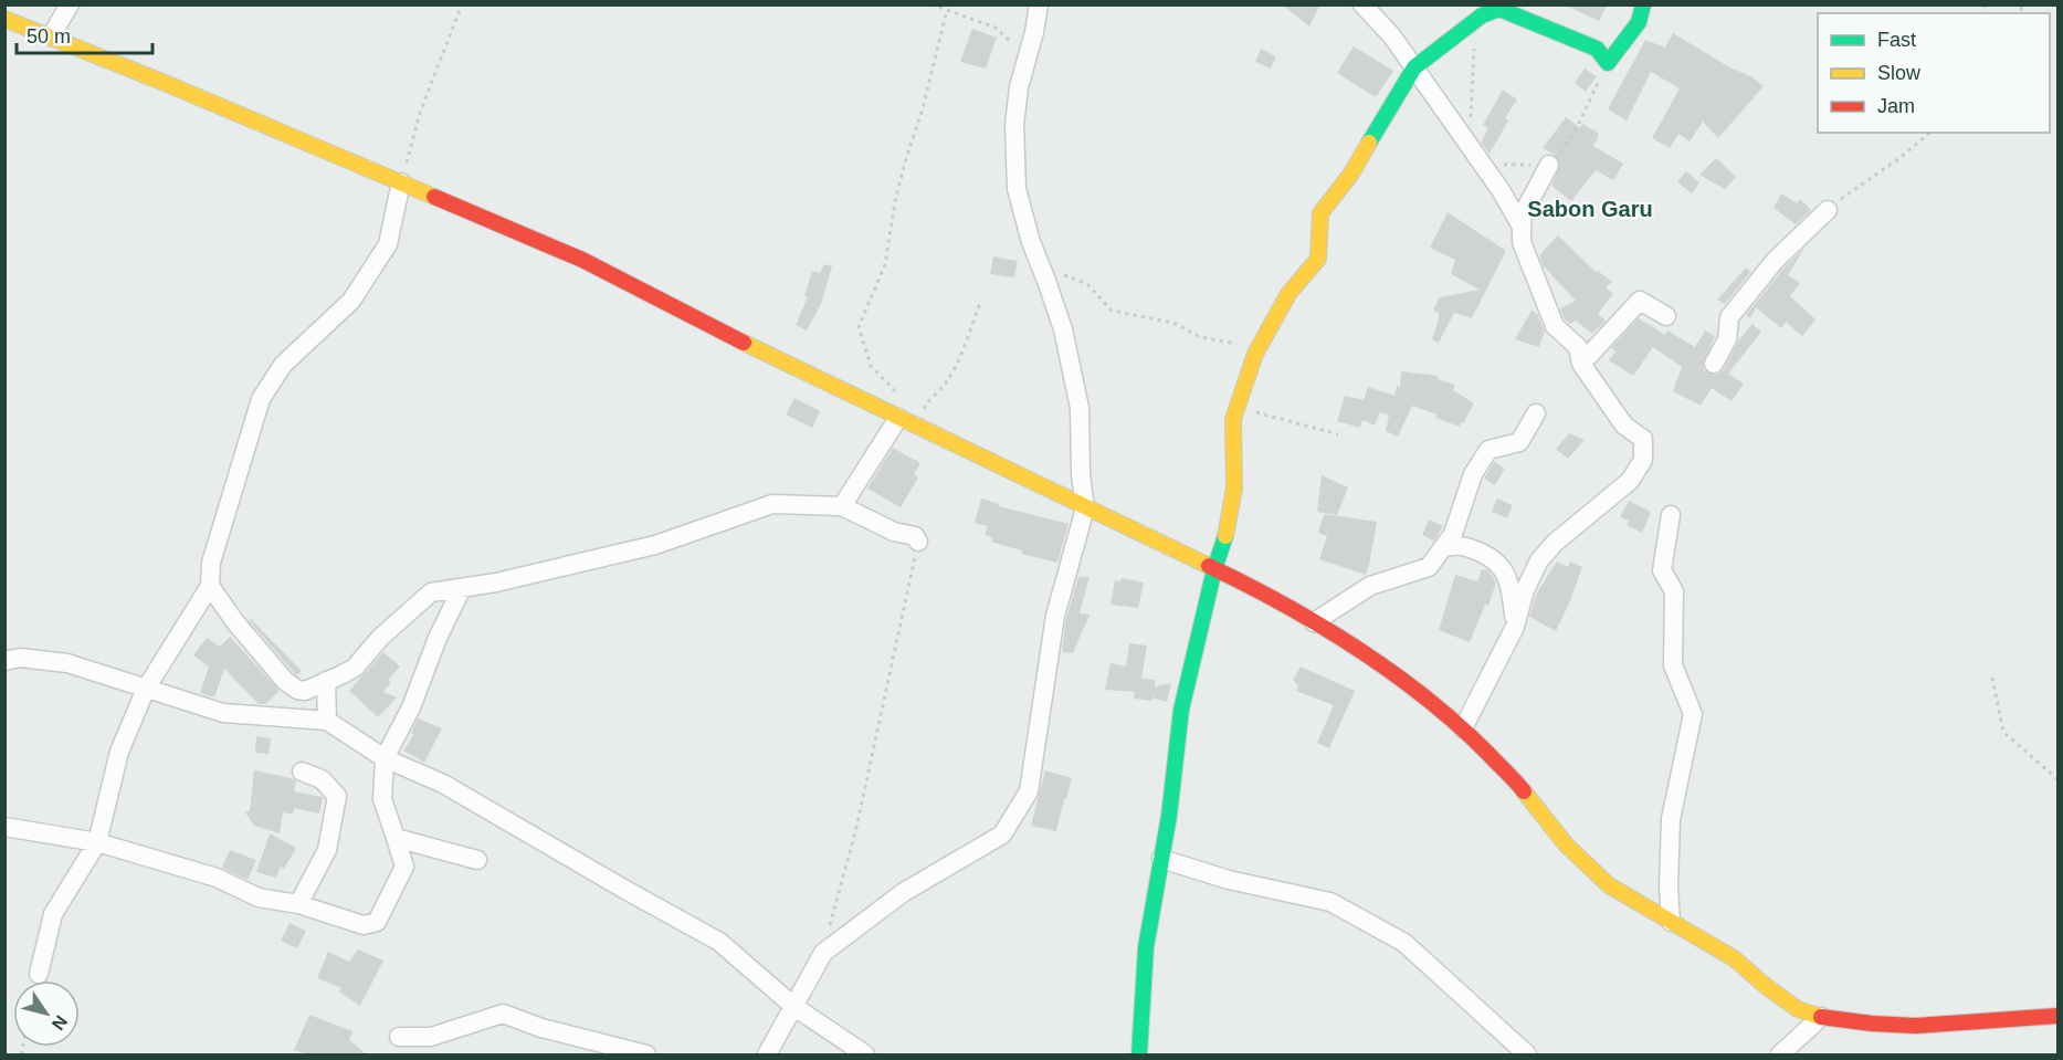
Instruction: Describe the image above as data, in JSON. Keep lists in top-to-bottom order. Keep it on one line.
{"districts":["Sabon Garu"],"legend":["Fast","Slow","Jam"],"scale_bar":"50 m","north":"bottom right"}
